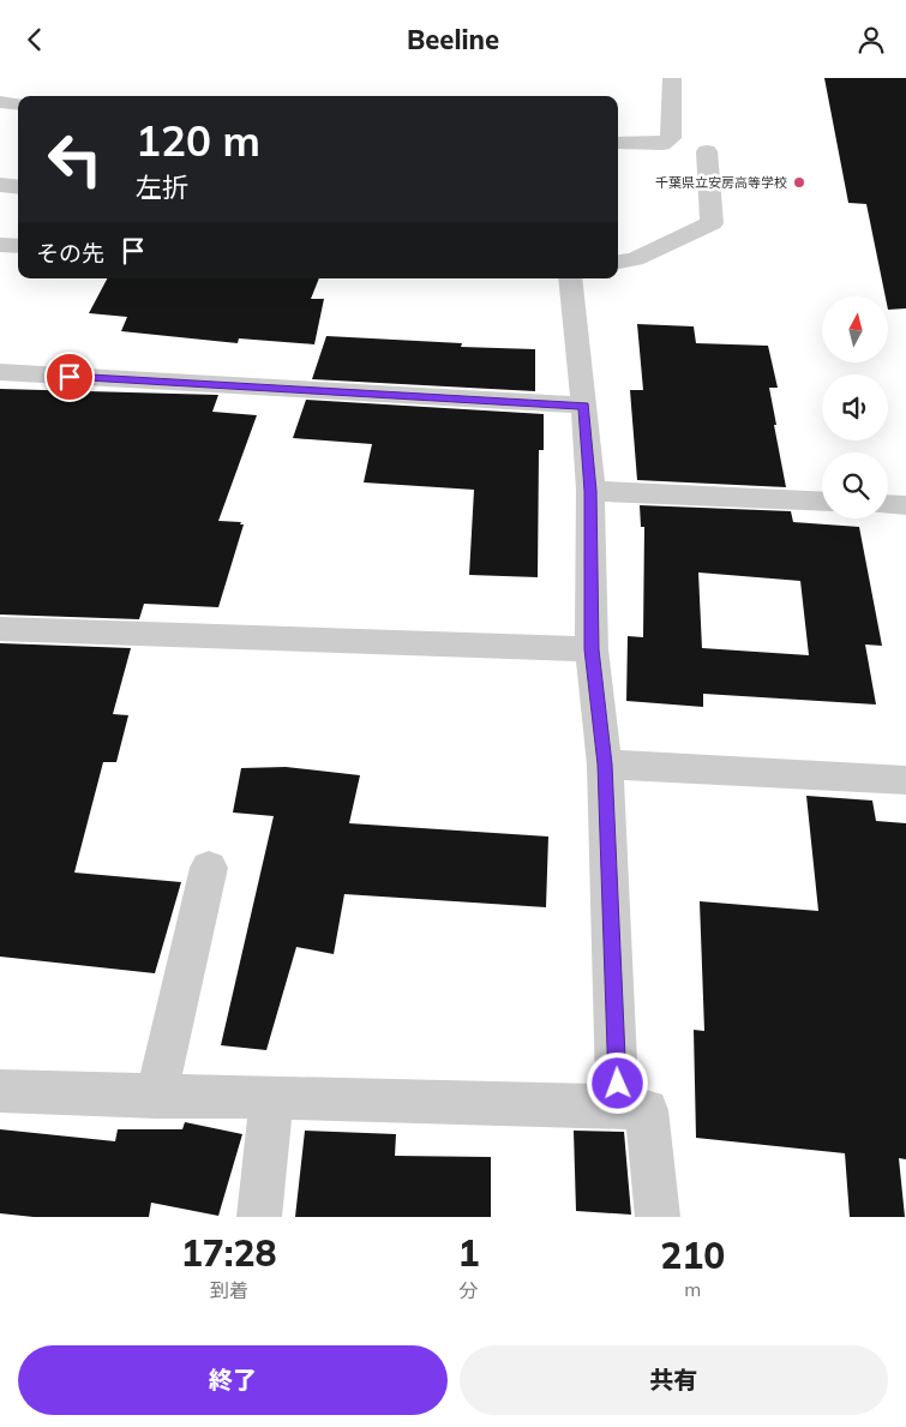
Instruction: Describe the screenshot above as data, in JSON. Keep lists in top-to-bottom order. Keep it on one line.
{"places":["千葉県立安房高等学校"],"north":"top","page":{"header":"Beeline","turn":["120 m","左折"],"then":"その先","eta":["17:28","到着","1","分","210","m"],"buttons":["終了","共有"]}}
